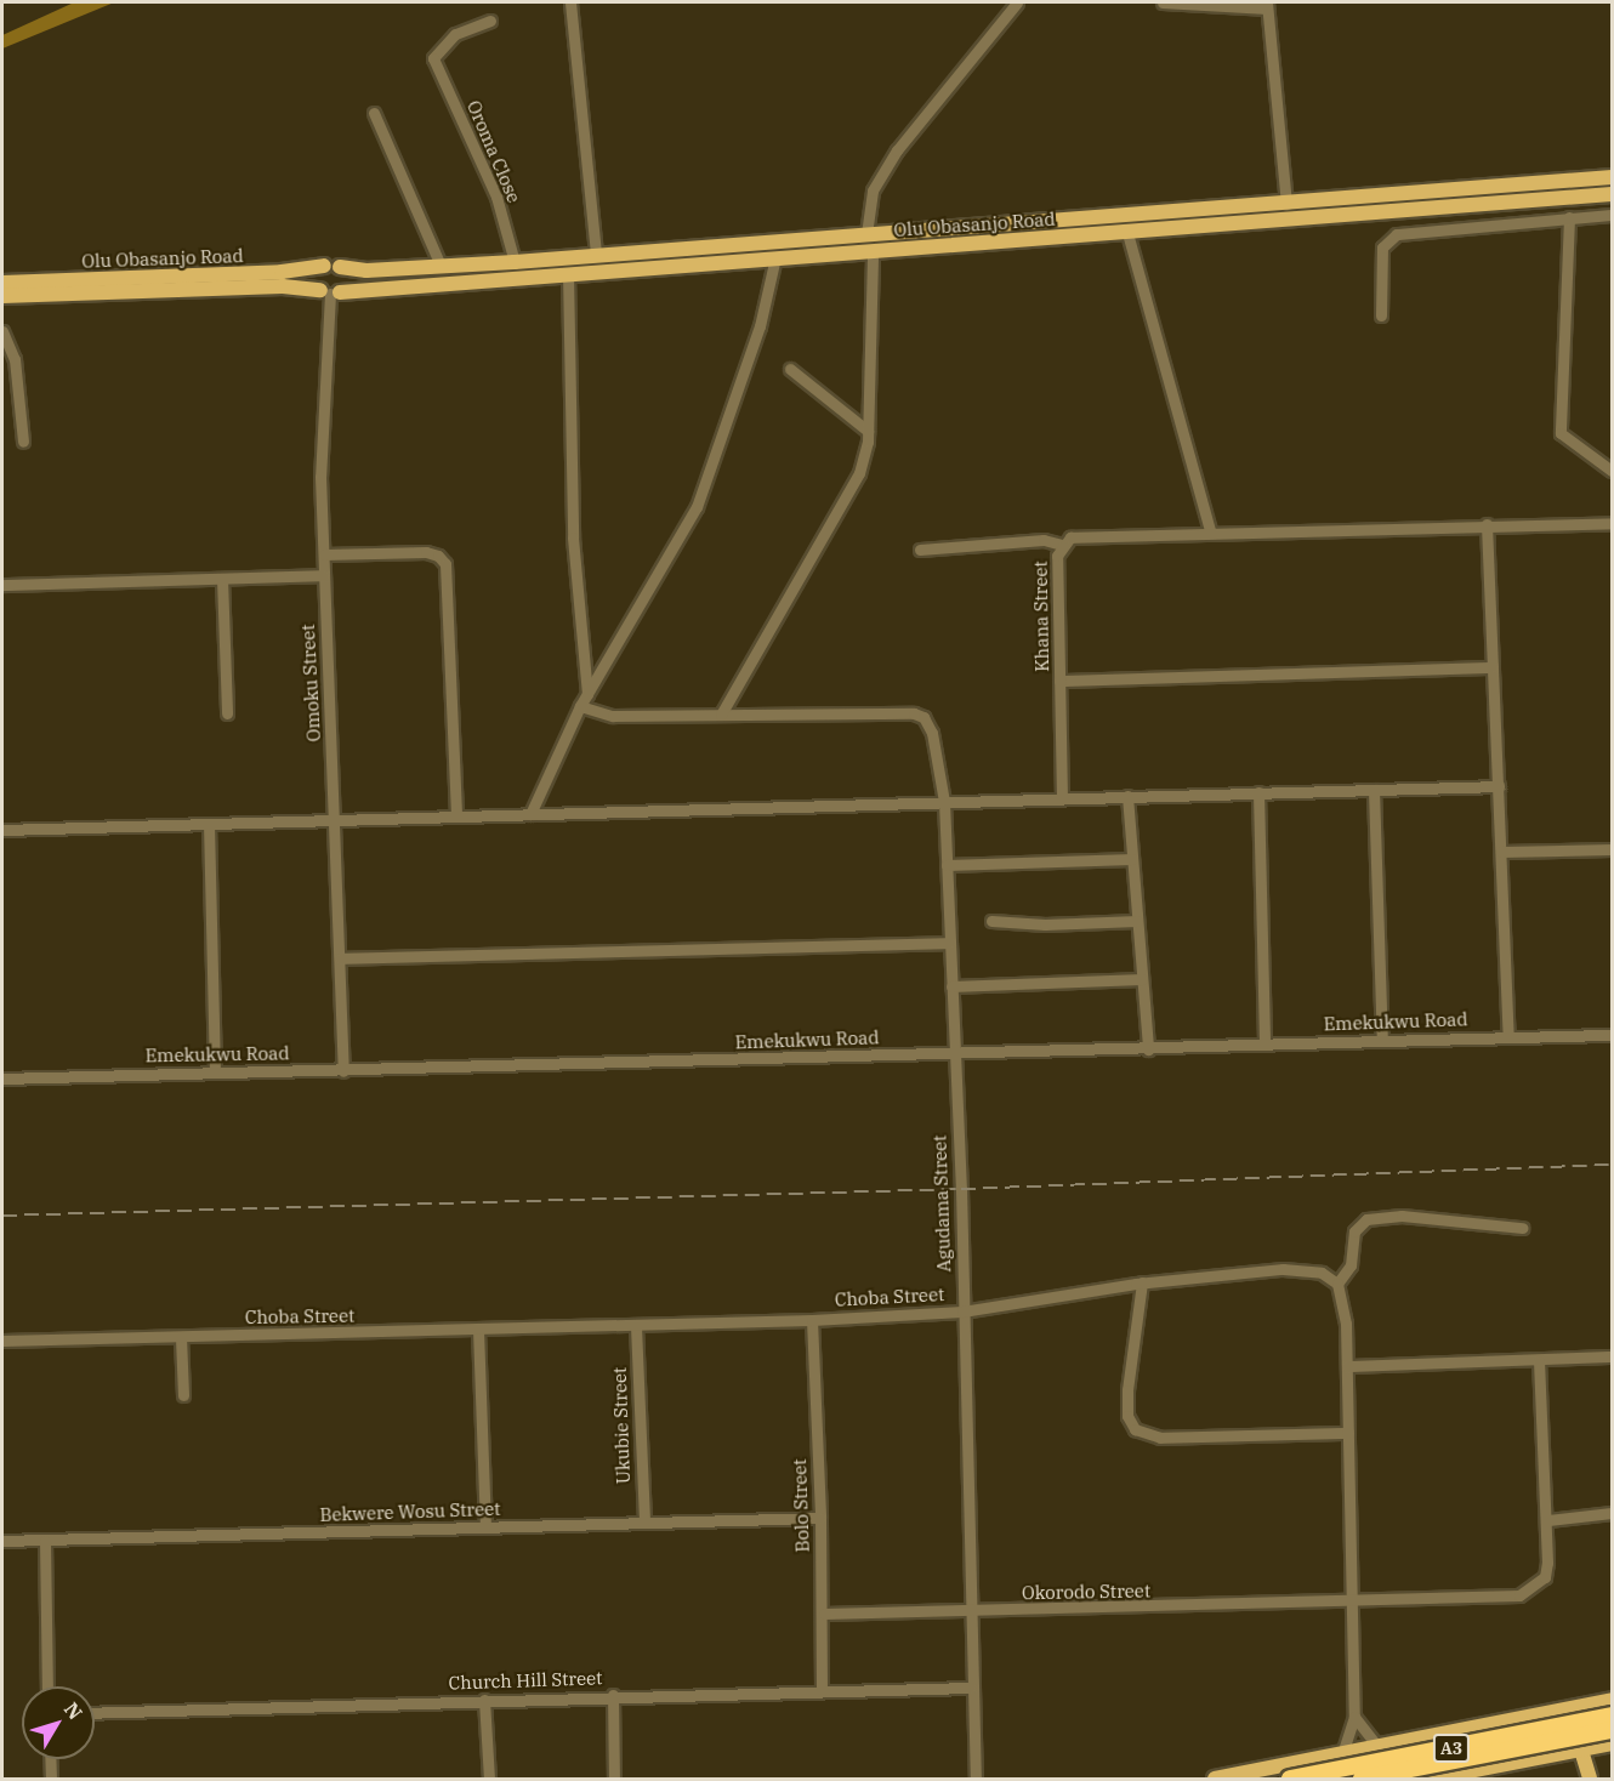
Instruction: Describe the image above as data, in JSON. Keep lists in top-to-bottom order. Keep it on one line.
{"streets":{"highway":["A3"],"main road":["Olu Obasanjo Road"],"street":["Oroma Close","Khana Street","Omoku Street","Emekukwu Road","Agudama Street","Choba Street","Ukubie Street","Bolo Street","Bekwere Wosu Street","Okorodo Street","Church Hill Street"]},"crossings":[["Oroma Close","Olu Obasanjo Road"],["Olu Obasanjo Road","Omoku Street"],["Omoku Street","Emekukwu Road"],["Emekukwu Road","Agudama Street"],["Agudama Street","Choba Street"],["Agudama Street","Okorodo Street"],["Agudama Street","Church Hill Street"],["Choba Street","Ukubie Street"],["Choba Street","Bolo Street"],["Ukubie Street","Bekwere Wosu Street"],["Bolo Street","Bekwere Wosu Street"],["Bolo Street","Okorodo Street"],["Bolo Street","Church Hill Street"]],"north":"top right"}
